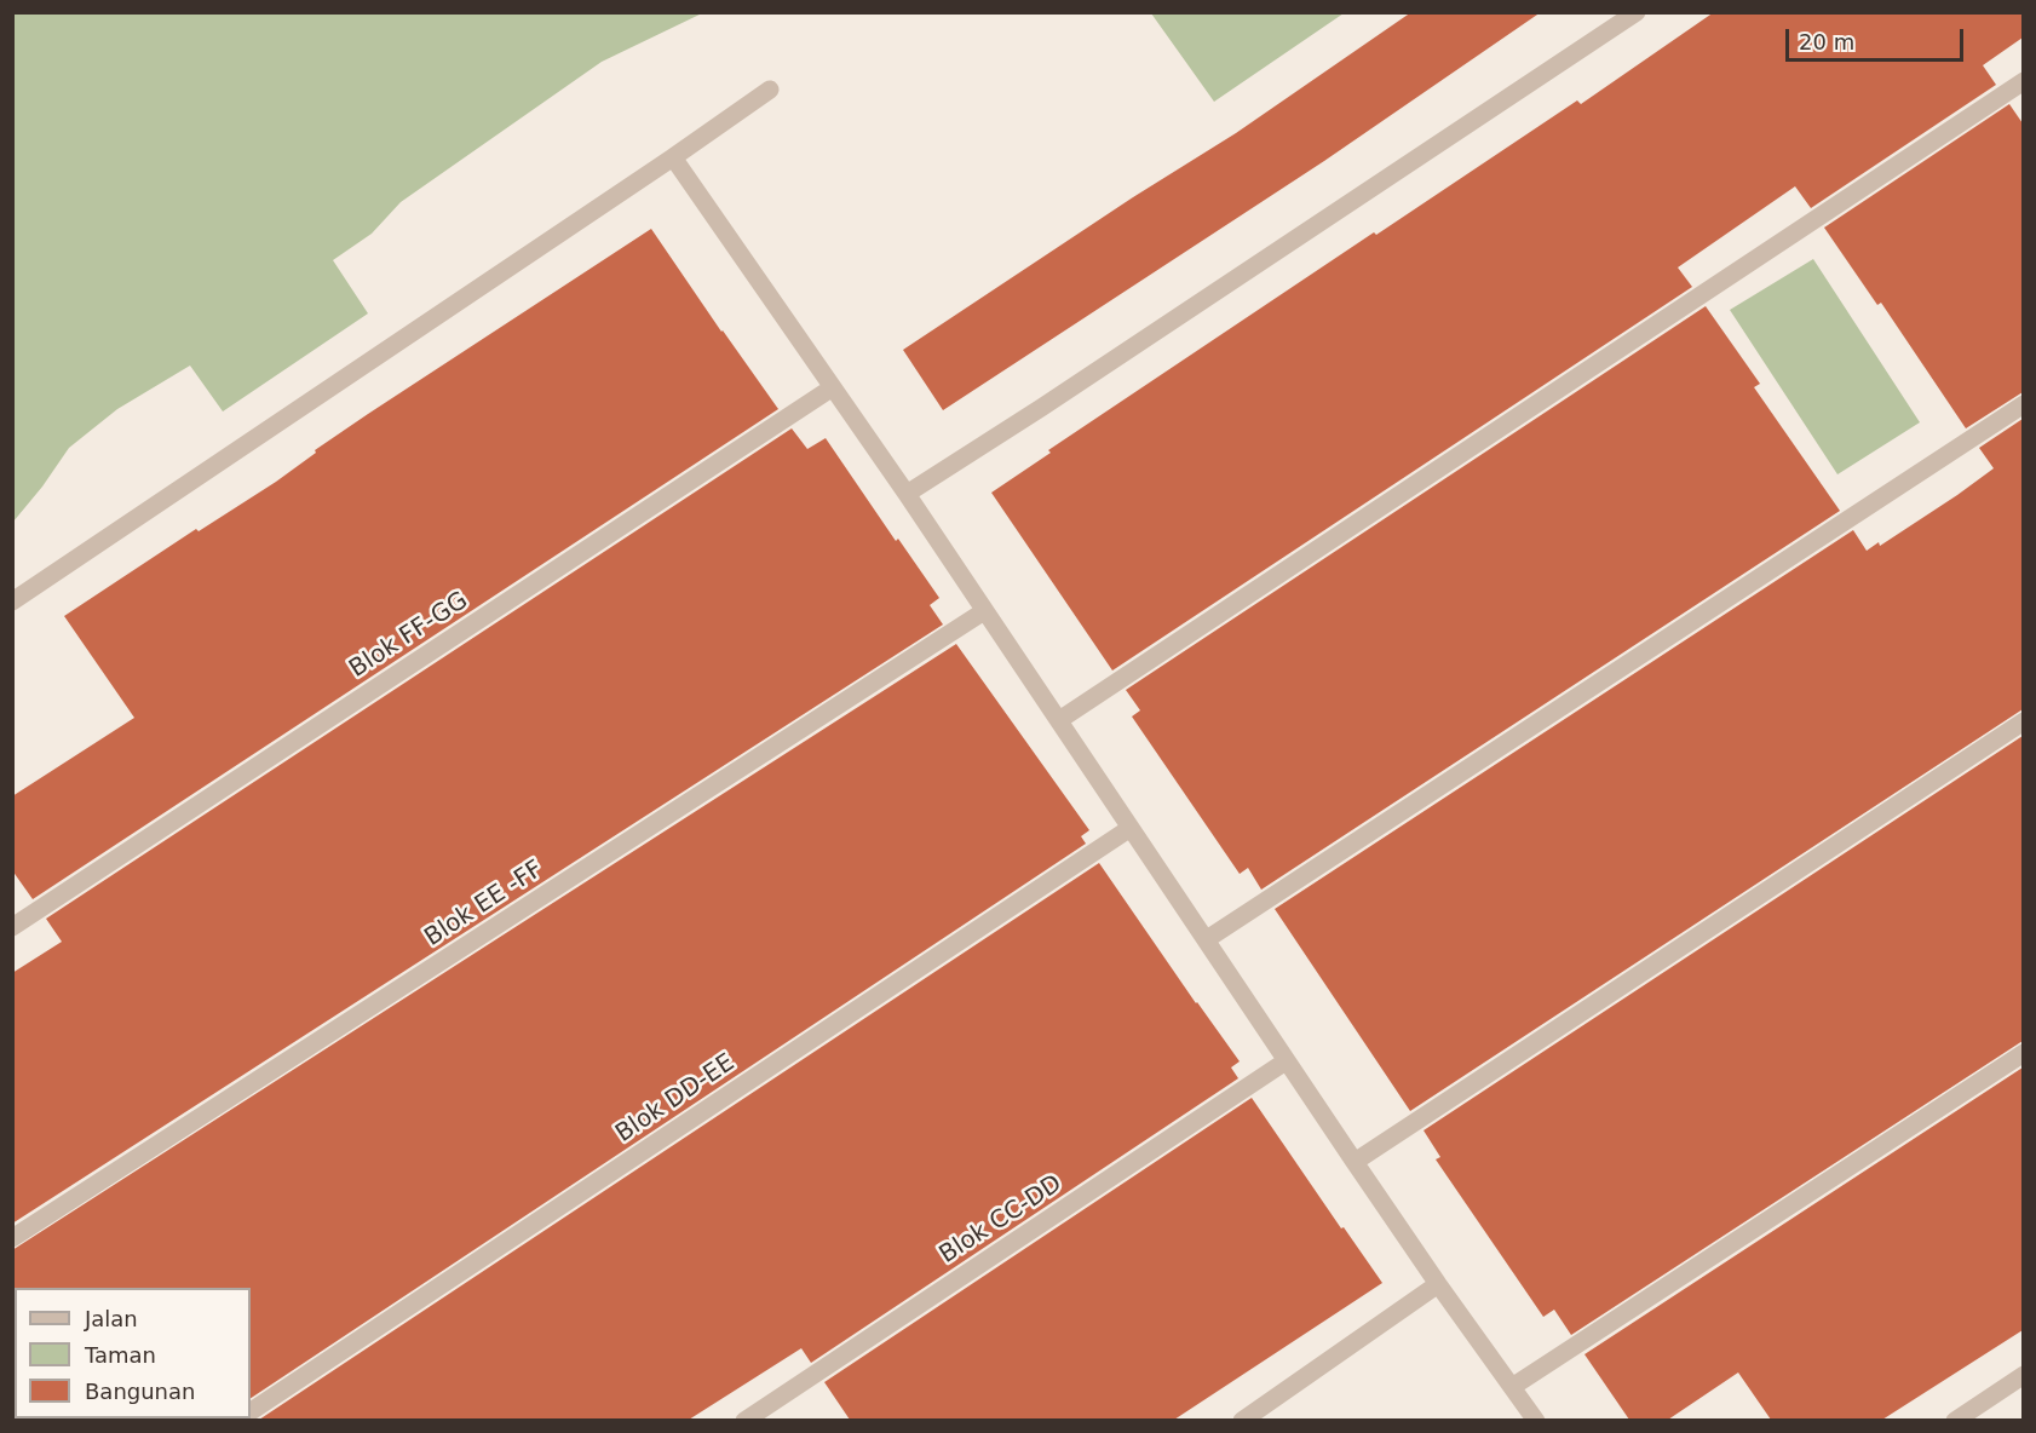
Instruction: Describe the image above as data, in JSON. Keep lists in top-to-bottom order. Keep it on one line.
{"streets":{"street":["Blok FF-GG","Blok EE -FF","Blok DD-EE","Blok CC-DD"]},"legend":["Jalan","Taman","Bangunan"],"scale_bar":"20 m"}
